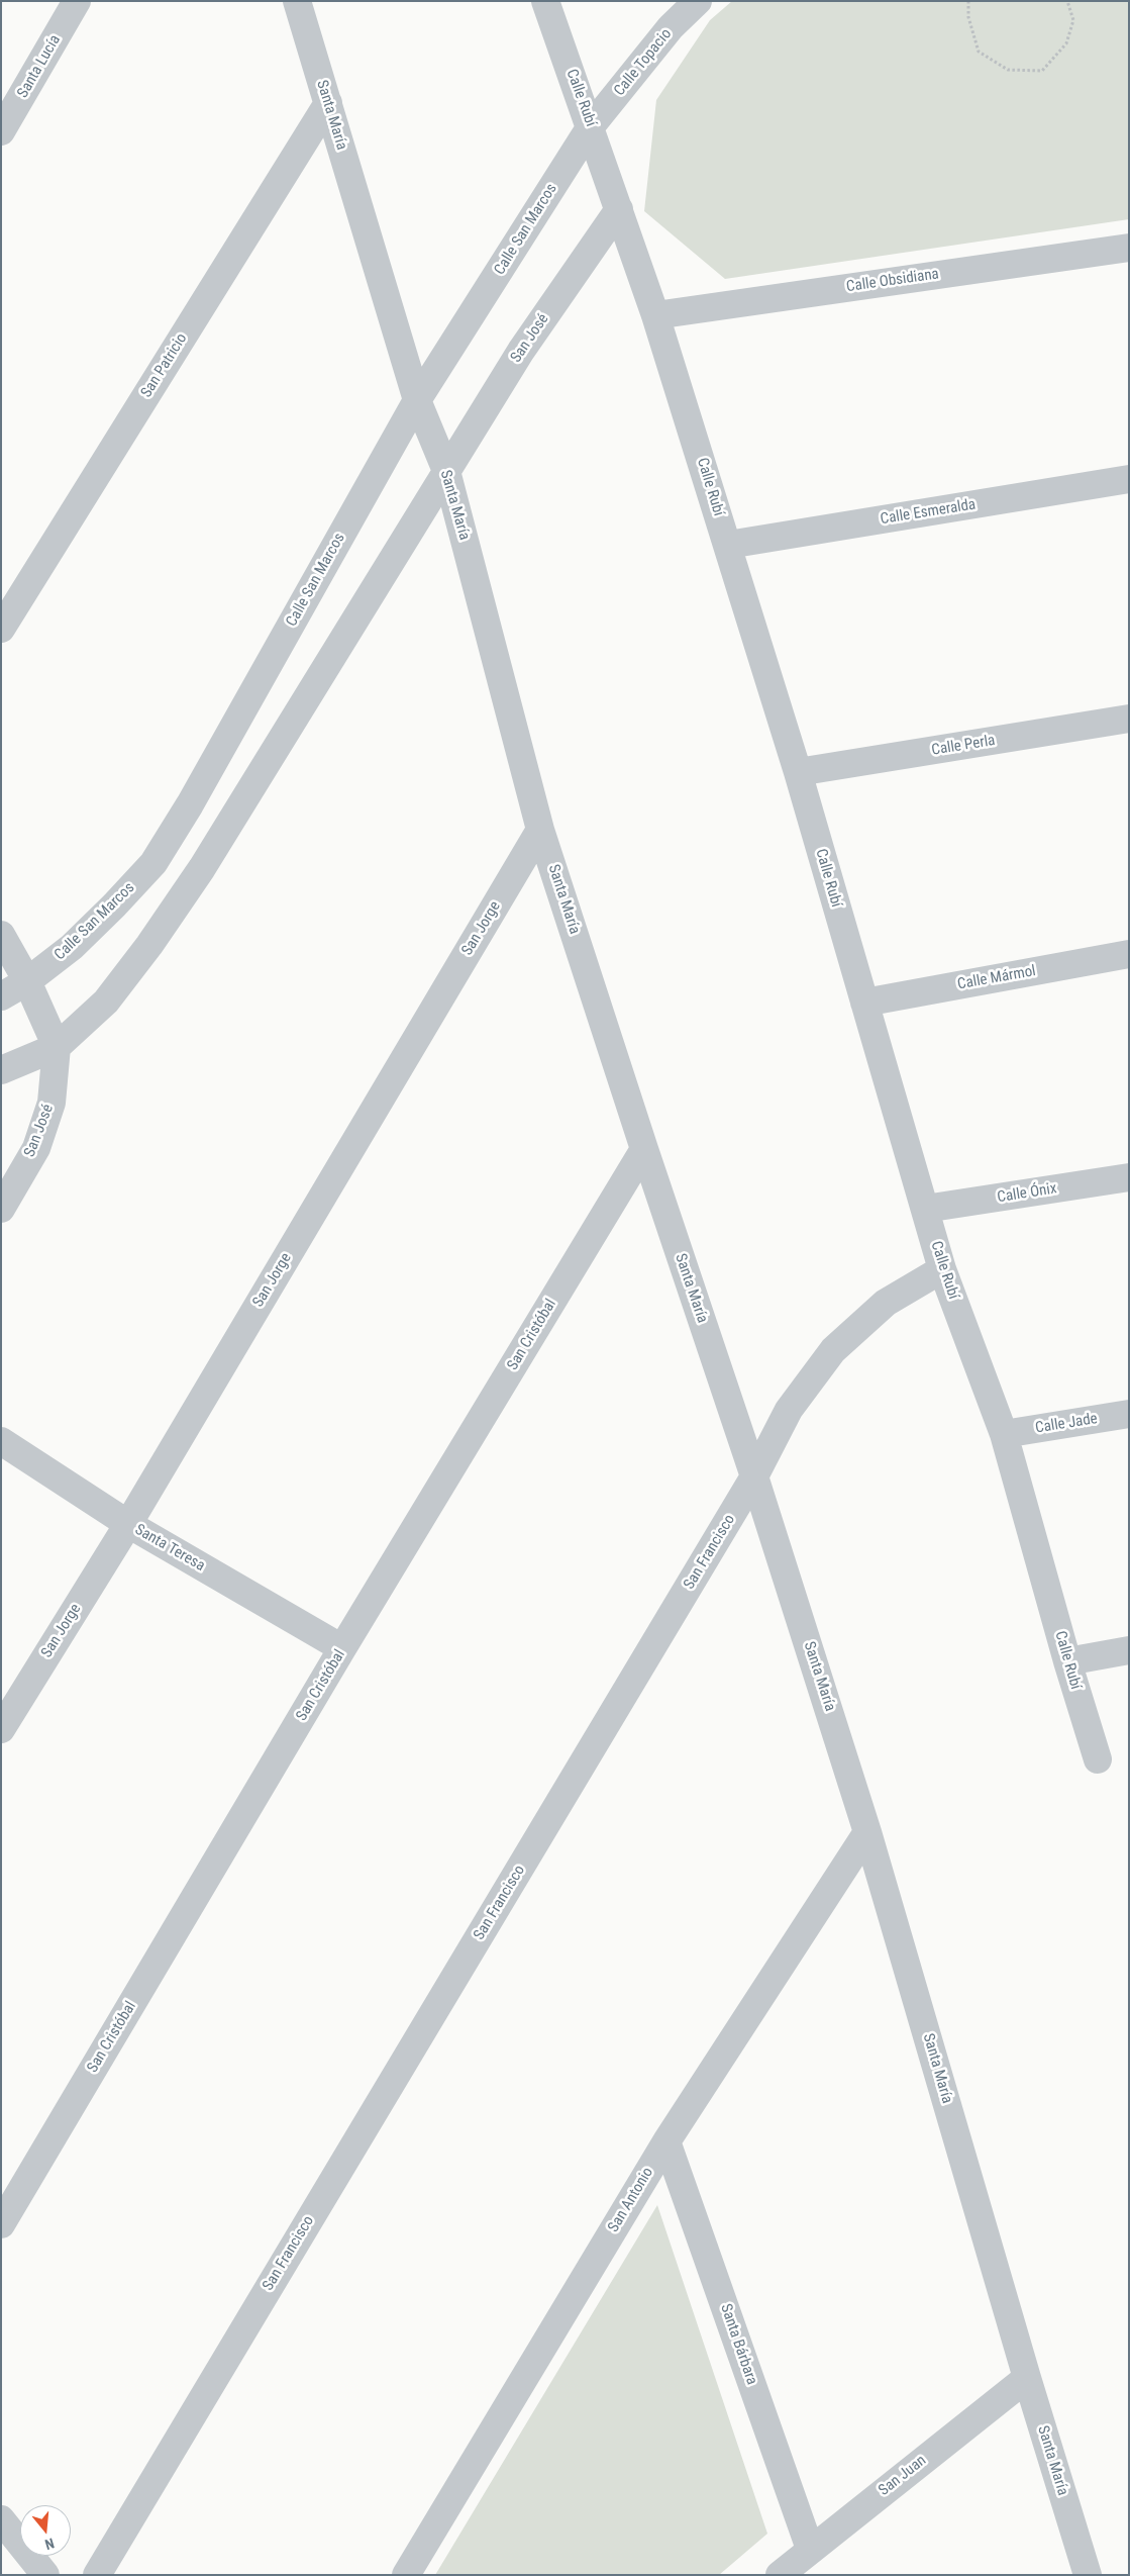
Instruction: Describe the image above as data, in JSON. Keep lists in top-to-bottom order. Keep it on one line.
{"streets":{"street":["Calle Topacio","Santa Lucía","Calle Rubí","Santa María","Calle San Marcos","Calle Obsidiana","San José","San Patricio","Calle Esmeralda","Calle Perla","San Jorge","Calle Mármol","Calle Ónix","San Cristóbal","Calle Jade","Santa Teresa","San Francisco","San Antonio","Santa Bárbara","San Juan"]},"crossings":[["Calle Topacio","Calle Rubí"],["Calle Topacio","Calle San Marcos"],["Calle Rubí","Calle San Marcos"],["Calle Rubí","Calle Obsidiana"],["Calle Rubí","San José"],["Calle Rubí","Calle Esmeralda"],["Calle Rubí","Calle Perla"],["Calle Rubí","Calle Mármol"],["Calle Rubí","Calle Ónix"],["Calle Rubí","Calle Jade"],["Calle Rubí","San Francisco"],["Santa María","Calle San Marcos"],["Santa María","San José"],["Santa María","San Patricio"],["Santa María","San Jorge"],["Santa María","San Cristóbal"],["Santa María","San Francisco"],["Santa María","San Antonio"],["Santa María","San Juan"],["San Jorge","Santa Teresa"],["San Cristóbal","Santa Teresa"],["San Antonio","Santa Bárbara"],["Santa Bárbara","San Juan"]],"north":"bottom"}
